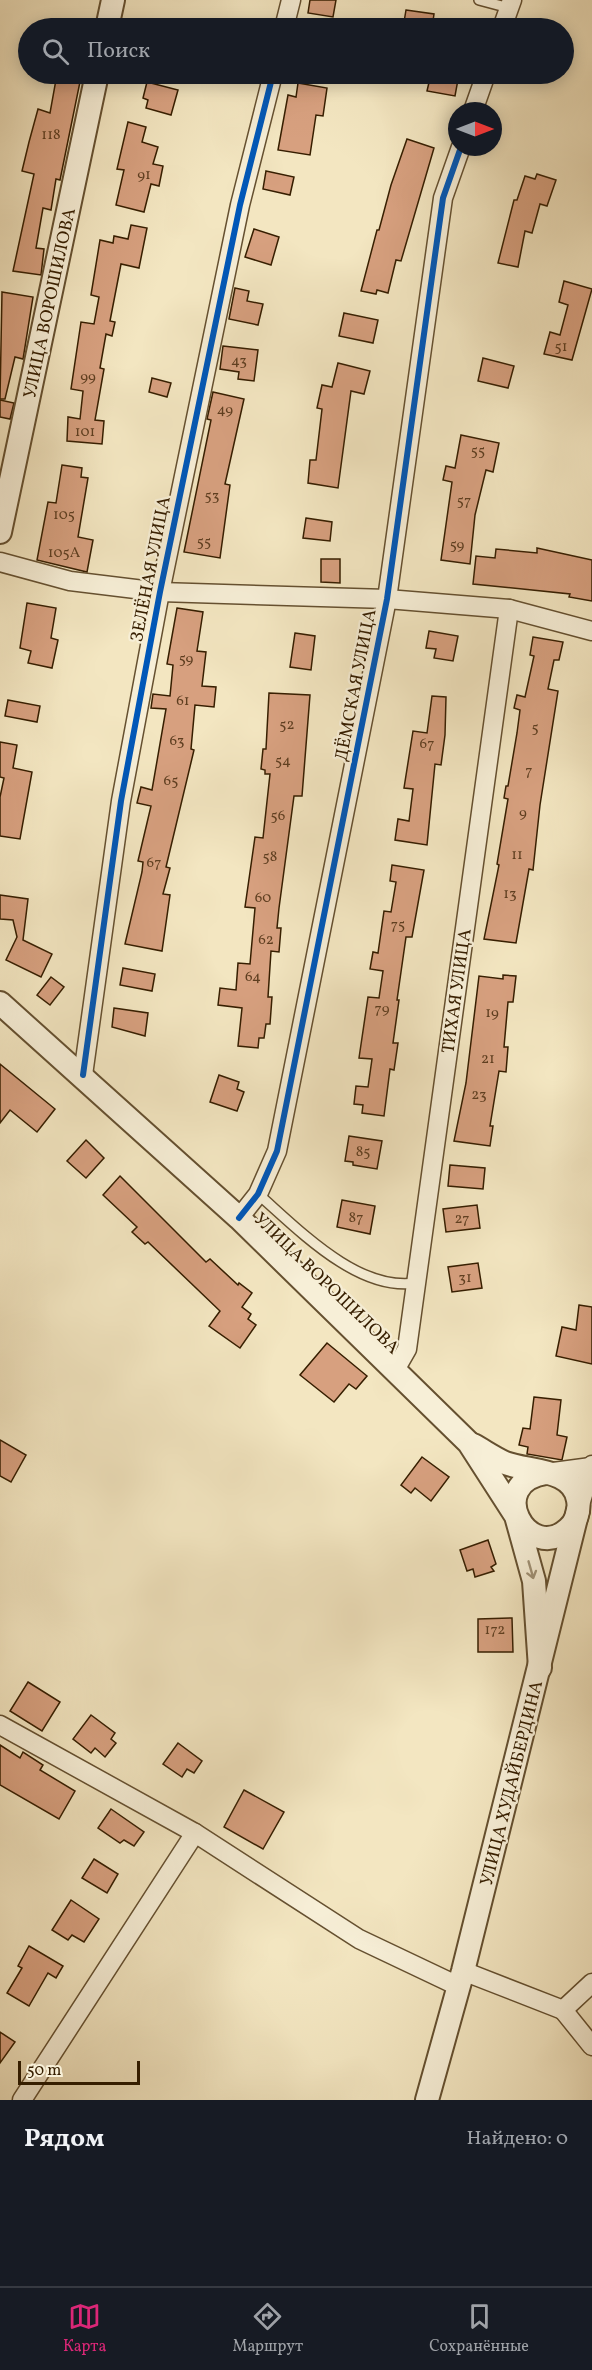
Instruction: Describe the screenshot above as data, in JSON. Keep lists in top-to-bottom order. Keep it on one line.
{"streets":{"street":["УЛИЦА ВОРОШИЛОВА","ЗЕЛЁНАЯ УЛИЦА","ДЁМСКАЯ УЛИЦА","ТИХАЯ УЛИЦА","УЛИЦА ХУДАЙБЕРДИНА"]},"crossings":[["УЛИЦА ВОРОШИЛОВА","ЗЕЛЁНАЯ УЛИЦА"],["УЛИЦА ВОРОШИЛОВА","ДЁМСКАЯ УЛИЦА"],["УЛИЦА ВОРОШИЛОВА","ТИХАЯ УЛИЦА"],["УЛИЦА ВОРОШИЛОВА","УЛИЦА ХУДАЙБЕРДИНА"]],"house_numbers":["118","91","51","43","99","49","101","55","53","57","105","55","59","105А","59","61","52","5","63","67","54","7","65","9","56","11","58","67","13","60","75","62","64","79","19","21","23","85","87","27","31","172"],"scale_bar":"50 m","north":"right","page":{"search":"Поиск","scale":"50 m","heading":["Рядом","Найдено: 0"],"nav":["Карта","Маршрут","Сохранённые"]}}
